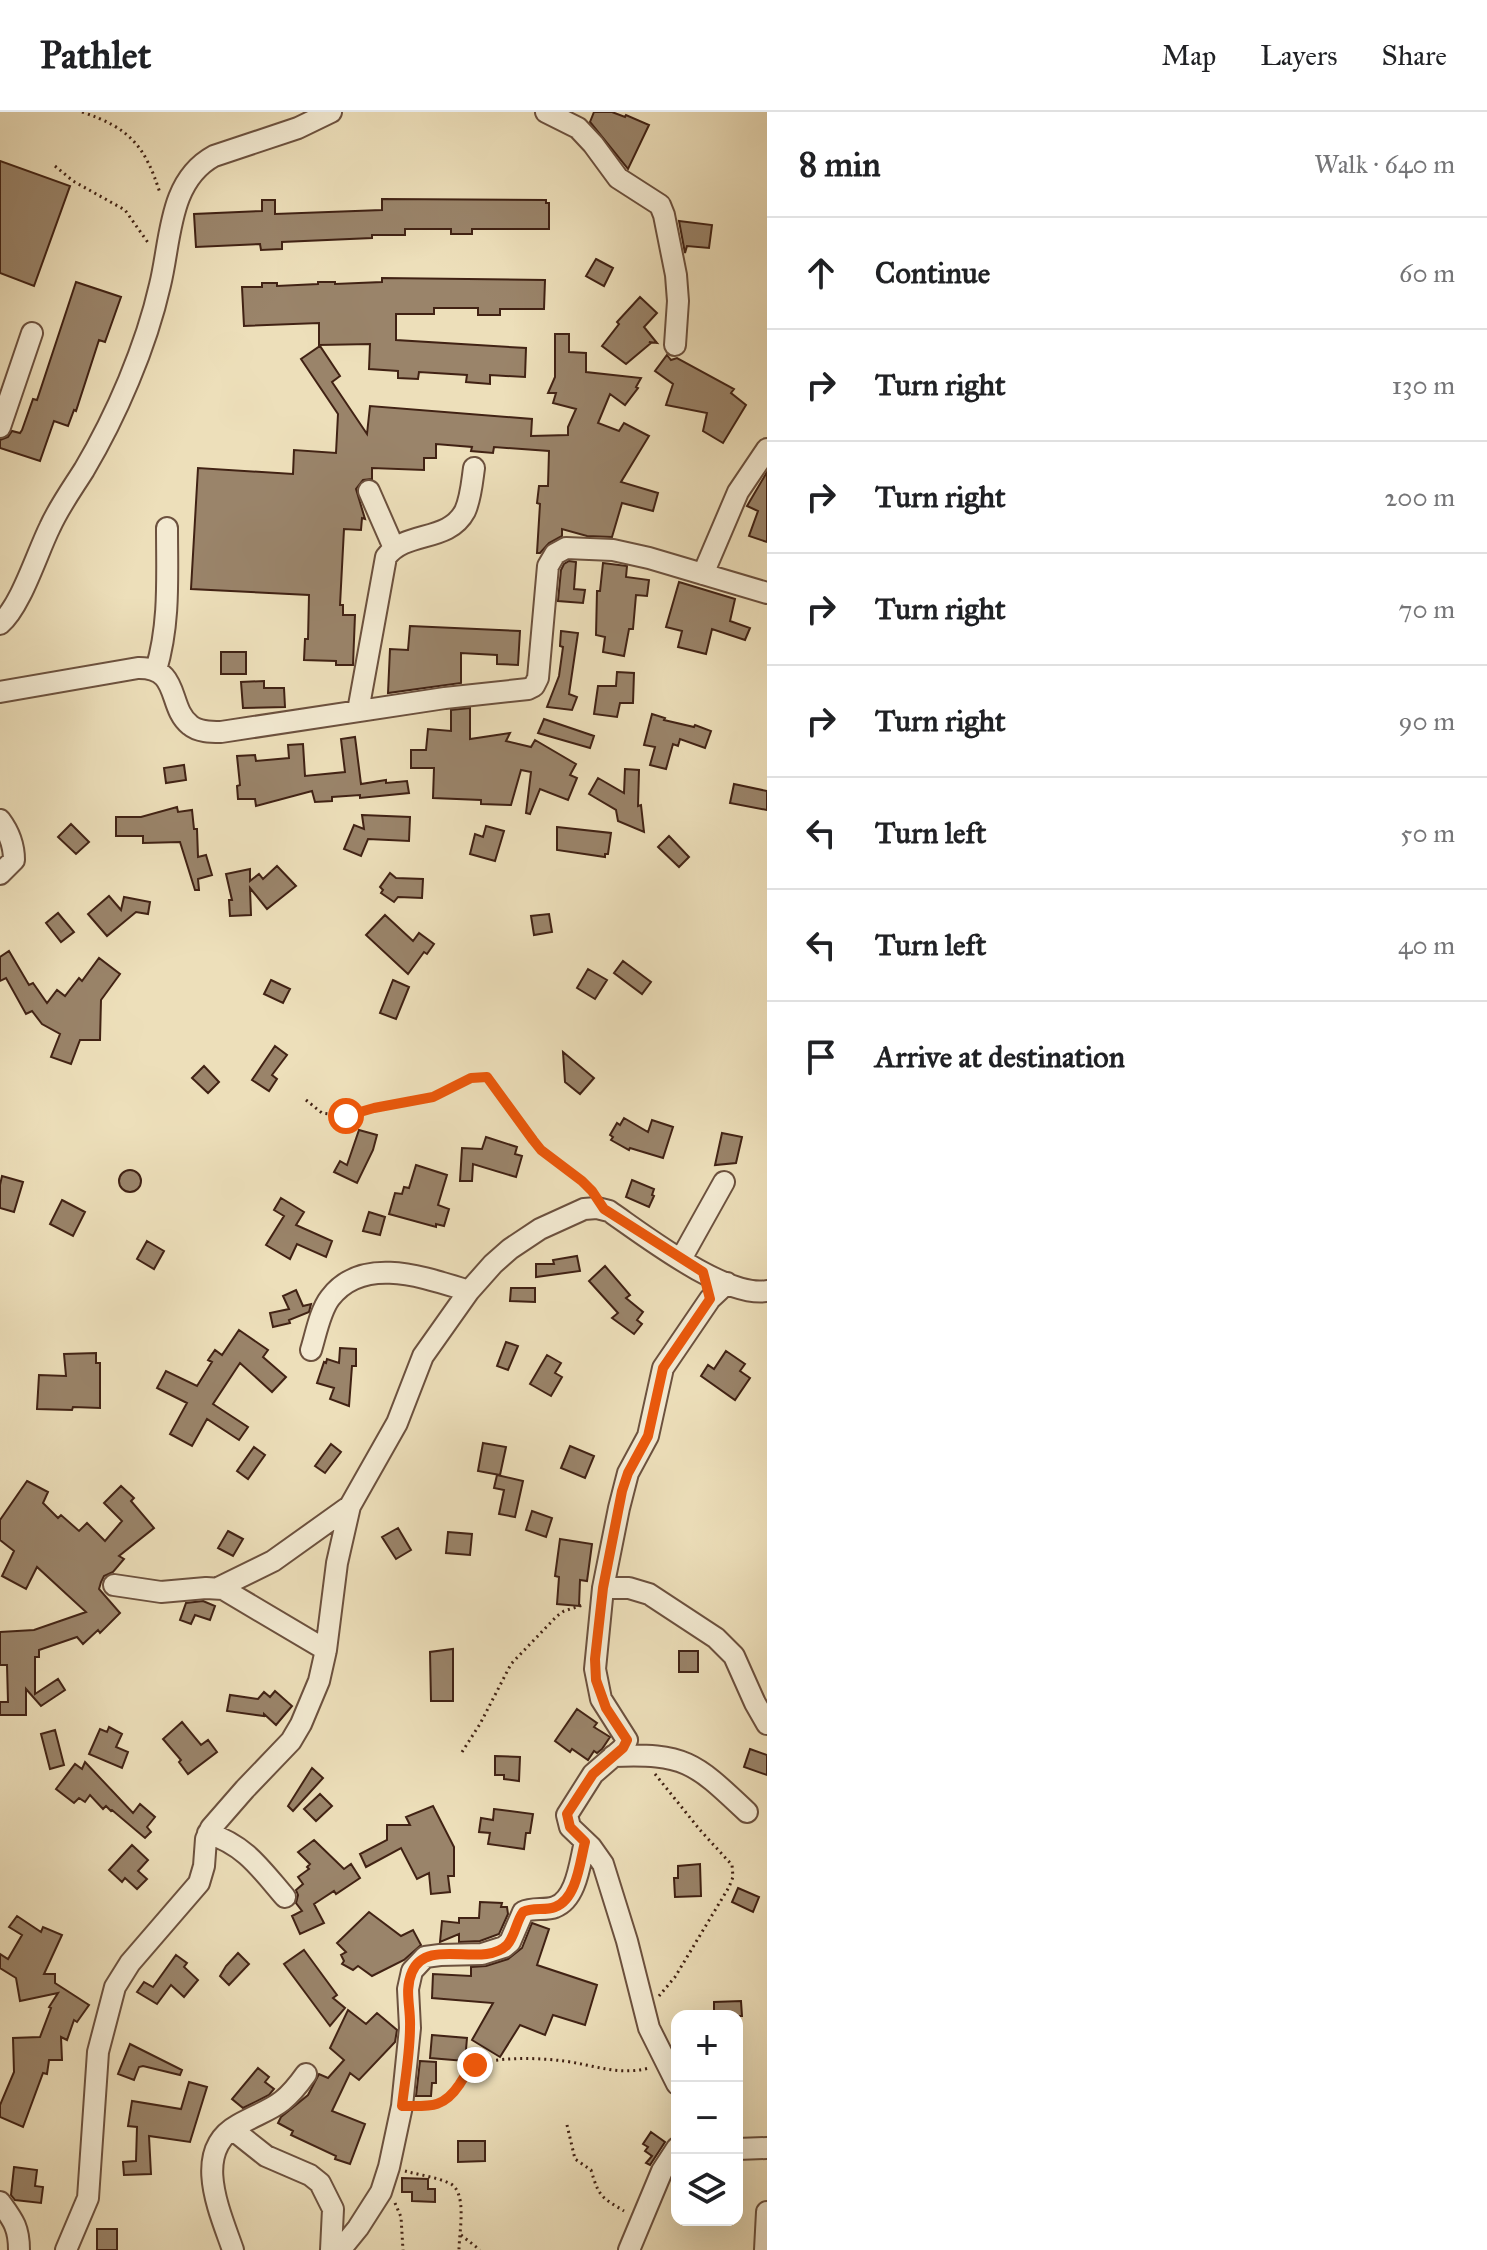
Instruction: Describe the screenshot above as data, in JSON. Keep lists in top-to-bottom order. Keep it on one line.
{"page":{"header":"Pathlet","nav":["Map","Layers","Share"],"heading":["8 min","Walk · 640 m"],"list":[["Continue","60 m"],["Turn right","130 m"],["Turn right","200 m"],["Turn right","70 m"],["Turn right","90 m"],["Turn left","50 m"],["Turn left","40 m"],"Arrive at destination"],"map_buttons":["+","−"]}}
